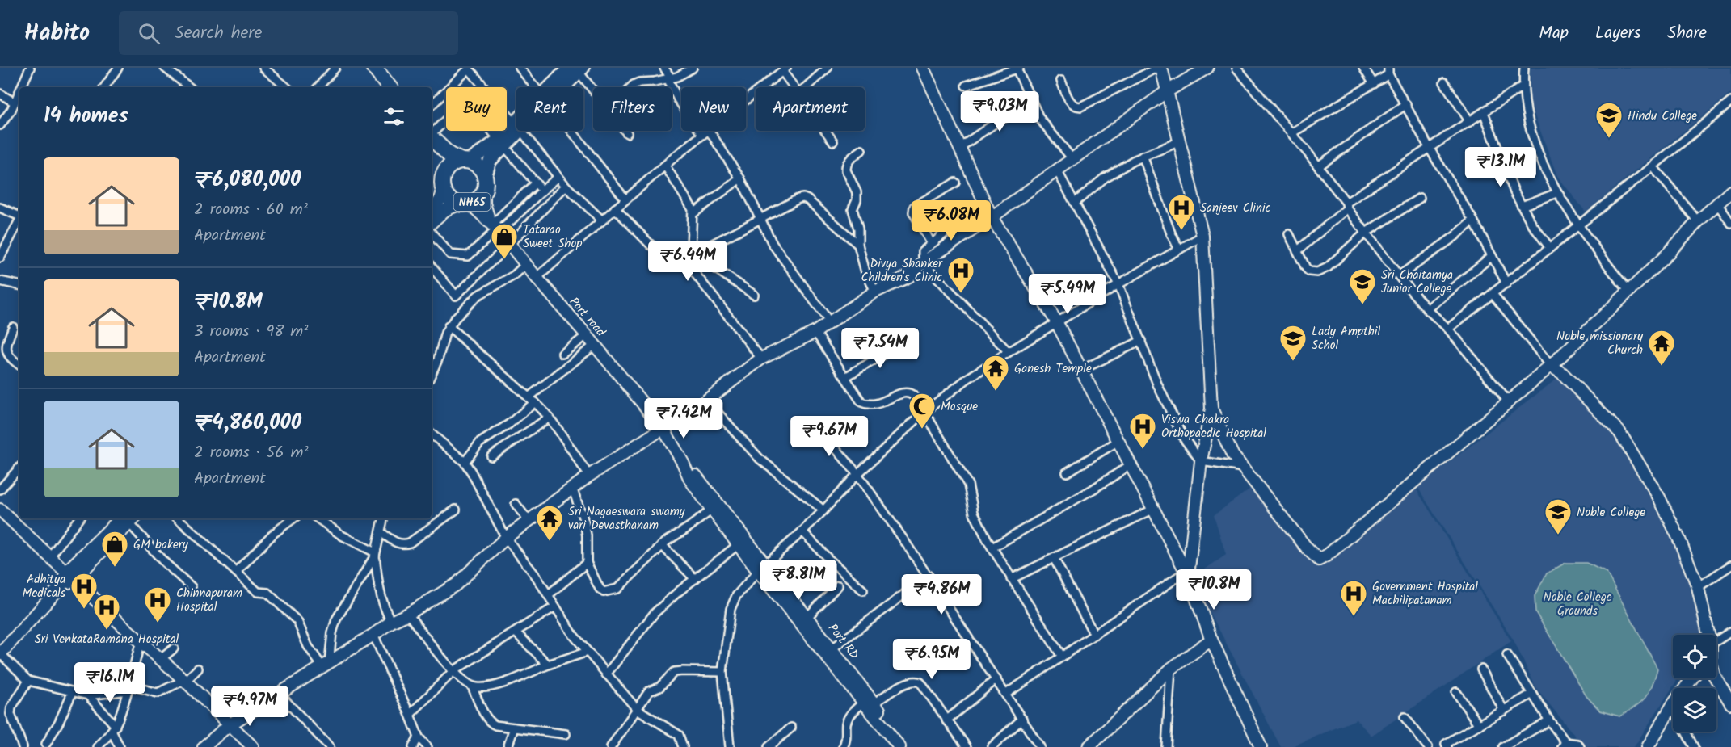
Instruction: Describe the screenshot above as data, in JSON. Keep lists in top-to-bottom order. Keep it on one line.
{"streets":{"highway":["NH65"],"street":["Port road","Port RD"]},"crossings":[["NH65","Port road"],["Port road","Port RD"]],"parks":["Noble College Grounds"],"places":{"school or university":["Hindu College","Sri Chaitamya Junior College","Lady Ampthil Schol","Noble College"],"hospital":["Sanjeev Clinic","Divya Shanker Children's Clinic","Viswa Chakra Orthopaedic Hospital","Adhitya Medicals","Government Hospital Machilipatanam","Chinnapuram Hospital","Sri VenkataRamana Hospital"],"shop":["Tatarao Sweet Shop","GM bakery"],"temple":["Noble missionary Church","Ganesh Temple","Sri Nagaeswara swamy vari Devasthanam"],"mosque":["Mosque"]},"page":{"header":"Habito","search":"Search here","nav":["Map","Layers","Share"],"chip":["Buy","Rent","Filters","New","Apartment"],"heading":"14 homes","price":["₹9.03M","₹13.1M","₹6.08M","₹6.44M","₹5.49M","₹7.54M","₹7.42M","₹9.67M","₹8.81M","₹10.8M","₹4.86M","₹6.95M","₹16.1M","₹4.97M"],"list":[{"name":"₹6,080,000","note":"2 rooms · 60 m² · Apartment"},{"name":"₹10.8M","note":"3 rooms · 98 m² · Apartment"},{"name":"₹4,860,000","note":"2 rooms · 56 m² · Apartment"}]}}
